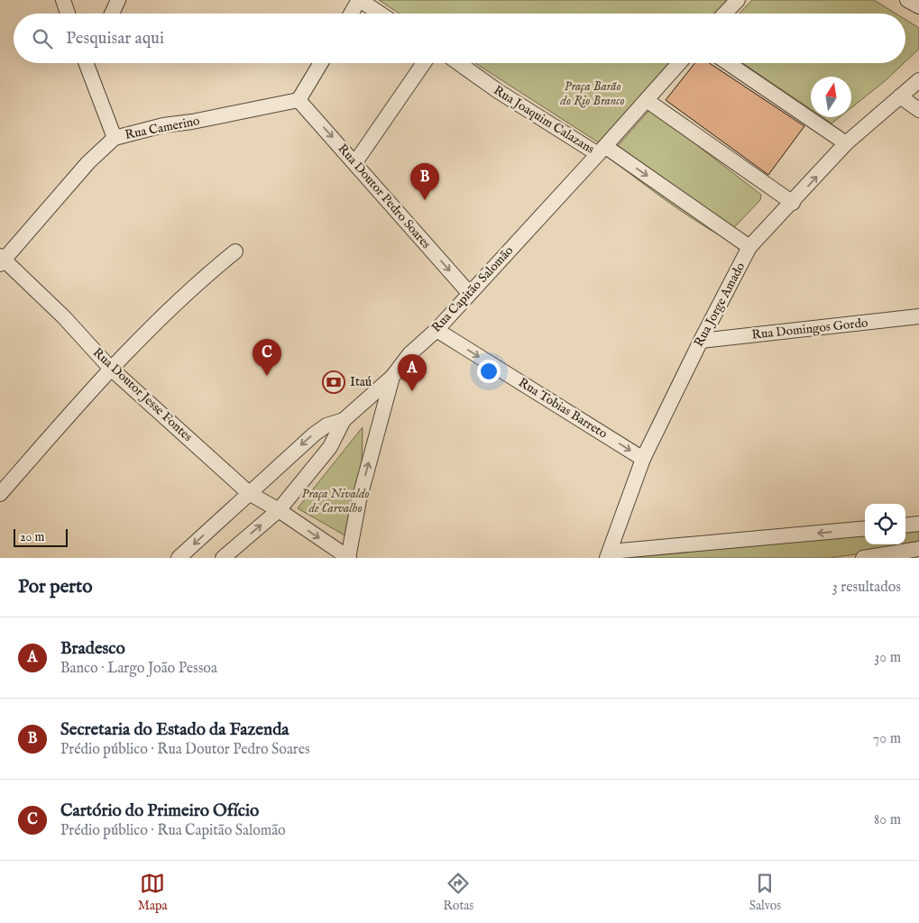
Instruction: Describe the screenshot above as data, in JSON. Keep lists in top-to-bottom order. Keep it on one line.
{"streets":{"street":["Rua Joaquim Calazans","Rua Camerino","Rua Doutor Pedro Soares","Rua Capitão Salomão","Rua Jorge Amado","Rua Domingos Gordo","Rua Doutor Jesse Fontes","Rua Tobias Barreto"]},"crossings":[["Rua Joaquim Calazans","Rua Capitão Salomão"],["Rua Camerino","Rua Doutor Pedro Soares"],["Rua Camerino","Rua Doutor Jesse Fontes"],["Rua Doutor Pedro Soares","Rua Capitão Salomão"],["Rua Capitão Salomão","Rua Doutor Jesse Fontes"],["Rua Capitão Salomão","Rua Tobias Barreto"],["Rua Jorge Amado","Rua Domingos Gordo"],["Rua Jorge Amado","Rua Tobias Barreto"]],"one_way":["Rua Doutor Pedro Soares","Rua Tobias Barreto"],"parks":["Praça Barão do Rio Branco","Praça Nivaldo de Carvalho"],"places":{"bank":["Itaú"]},"scale_bar":"20 m","north":"top","page":{"search":"Pesquisar aqui","pins":["B","C","A"],"scale":"20 m","heading":["Por perto","3 resultados"],"list":[{"mark":"A","name":"Bradesco","note":"Banco · Largo João Pessoa","value":"30 m"},{"mark":"B","name":"Secretaria do Estado da Fazenda","note":"Prédio público · Rua Doutor Pedro Soares","value":"70 m"},{"mark":"C","name":"Cartório do Primeiro Ofício","note":"Prédio público · Rua Capitão Salomão","value":"80 m"}],"nav":["Mapa","Rotas","Salvos"]}}
